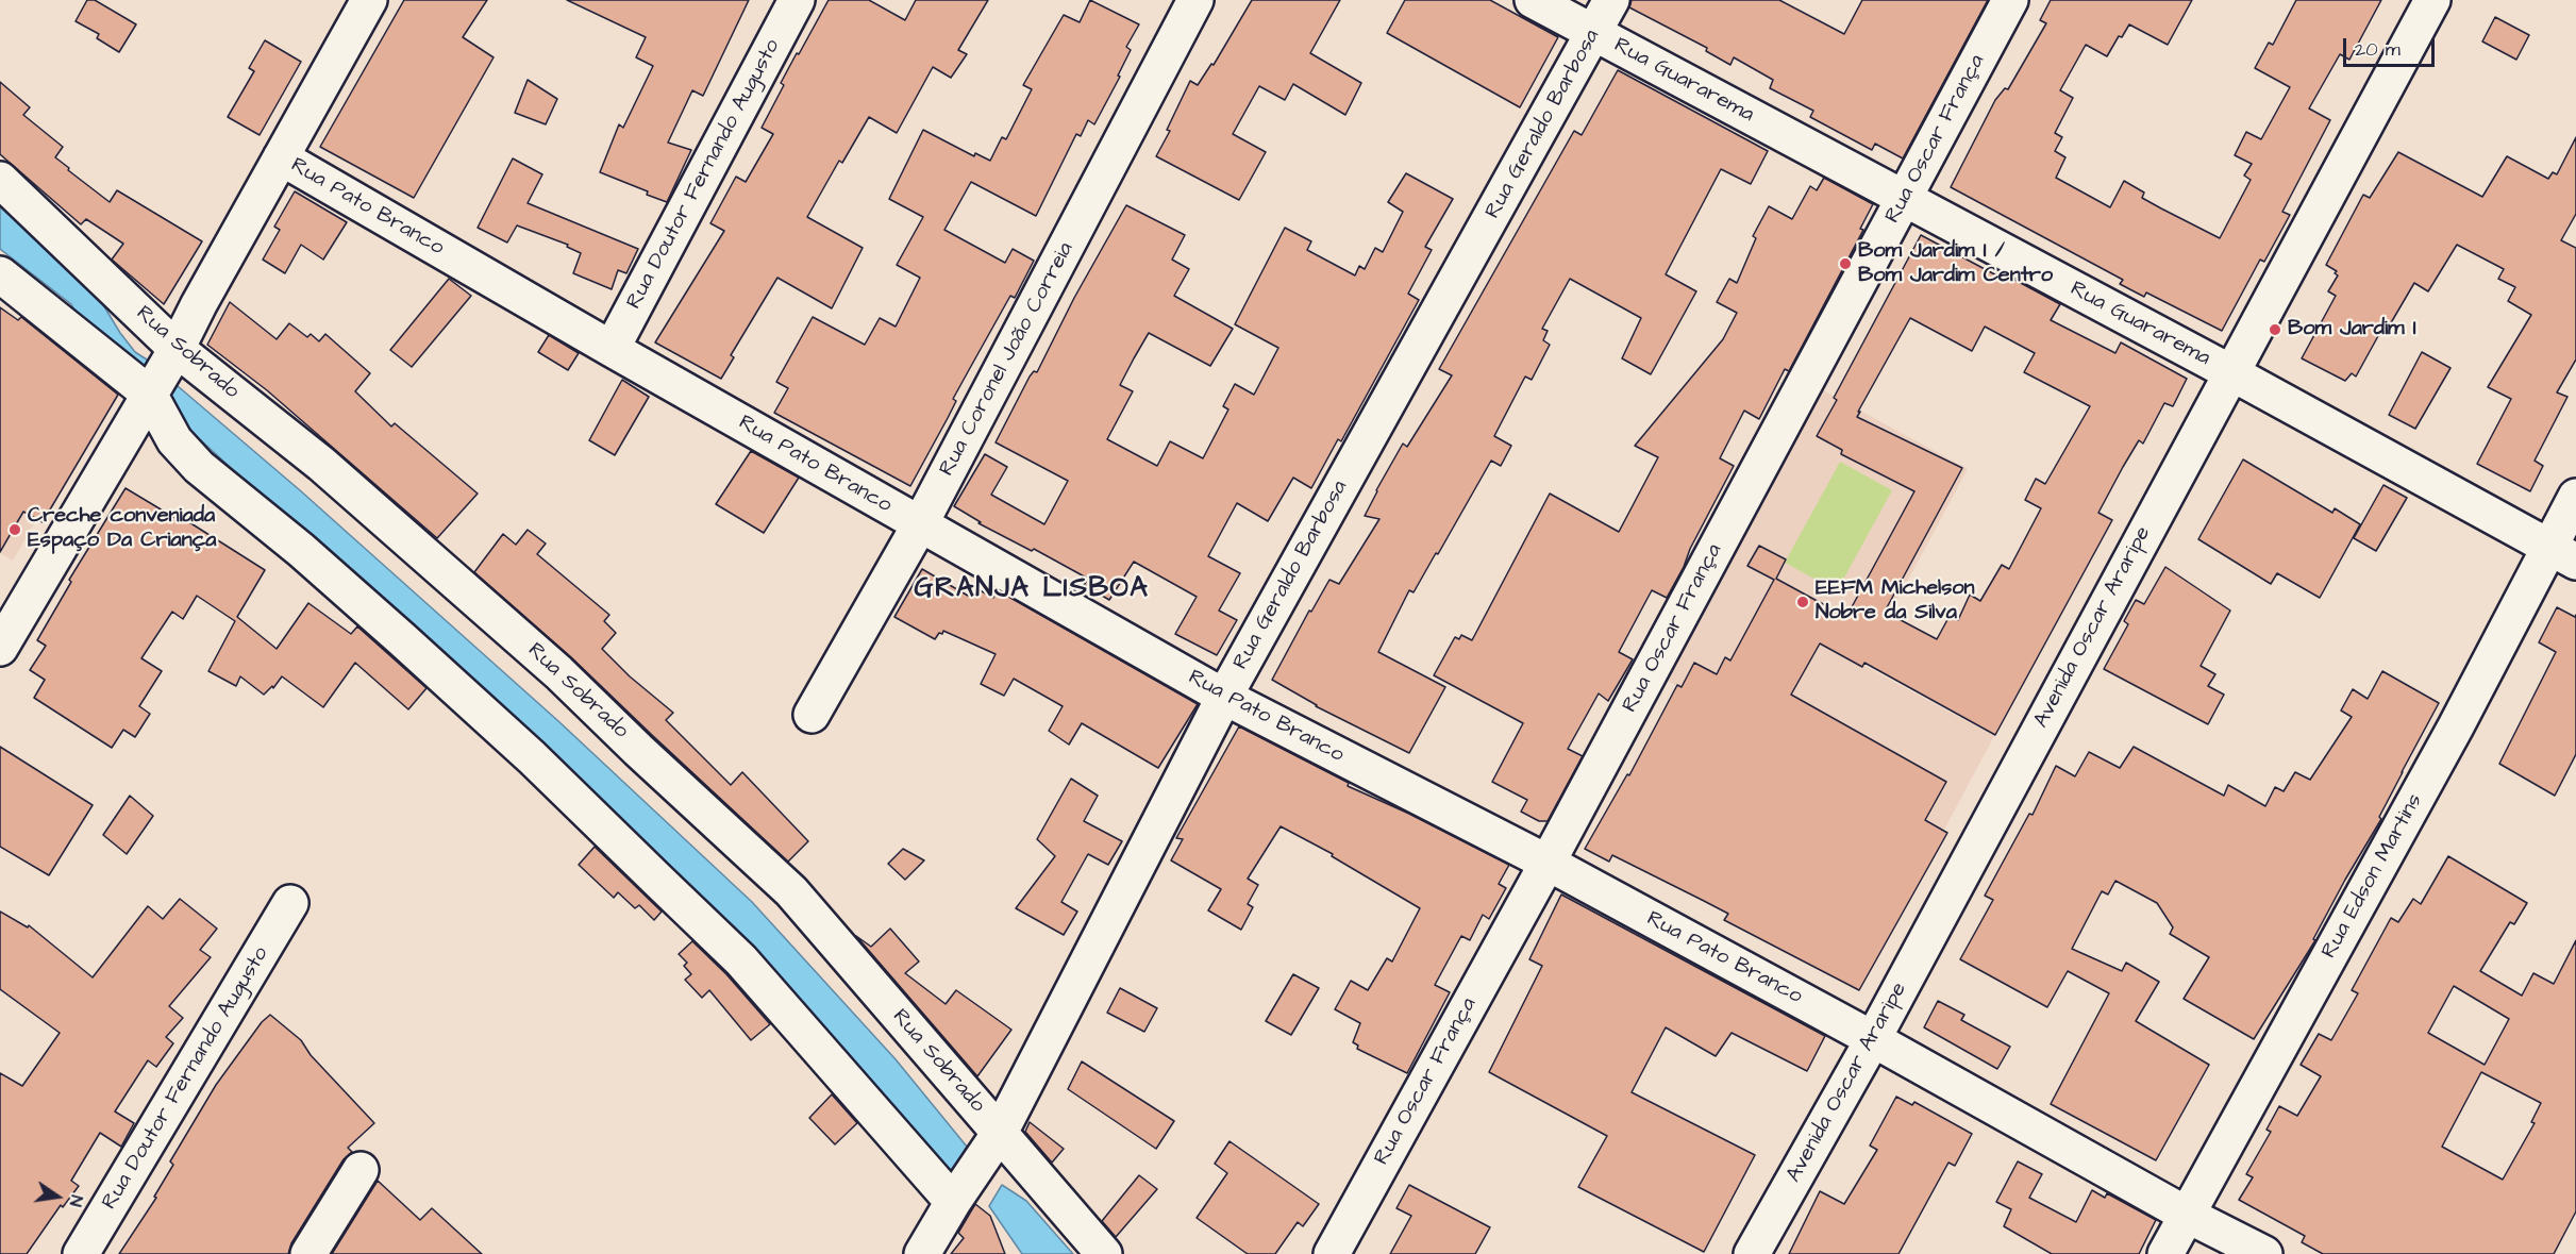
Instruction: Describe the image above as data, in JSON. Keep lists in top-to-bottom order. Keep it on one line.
{"streets":{"street":["Rua Guararema","Rua Geraldo Barbosa","Rua Oscar França","Rua Doutor Fernando Augusto","Rua Pato Branco","Rua Sobrado","Rua Coronel João Correia","Avenida Oscar Araripe","Rua Edson Martins"]},"crossings":[["Rua Guararema","Rua Geraldo Barbosa"],["Rua Guararema","Rua Oscar França"],["Rua Guararema","Avenida Oscar Araripe"],["Rua Guararema","Rua Edson Martins"],["Rua Geraldo Barbosa","Rua Pato Branco"],["Rua Geraldo Barbosa","Rua Sobrado"],["Rua Oscar França","Rua Pato Branco"],["Rua Doutor Fernando Augusto","Rua Pato Branco"],["Rua Pato Branco","Rua Coronel João Correia"],["Rua Pato Branco","Avenida Oscar Araripe"],["Rua Pato Branco","Rua Edson Martins"]],"districts":["GRANJA LISBOA"],"places":["Bom Jardim I / Bom Jardim Centro","Bom Jardim I","Creche conveniada Espaço Da Criança","EEFM Michelson Nobre da Silva"],"scale_bar":"20 m","north":"right"}
